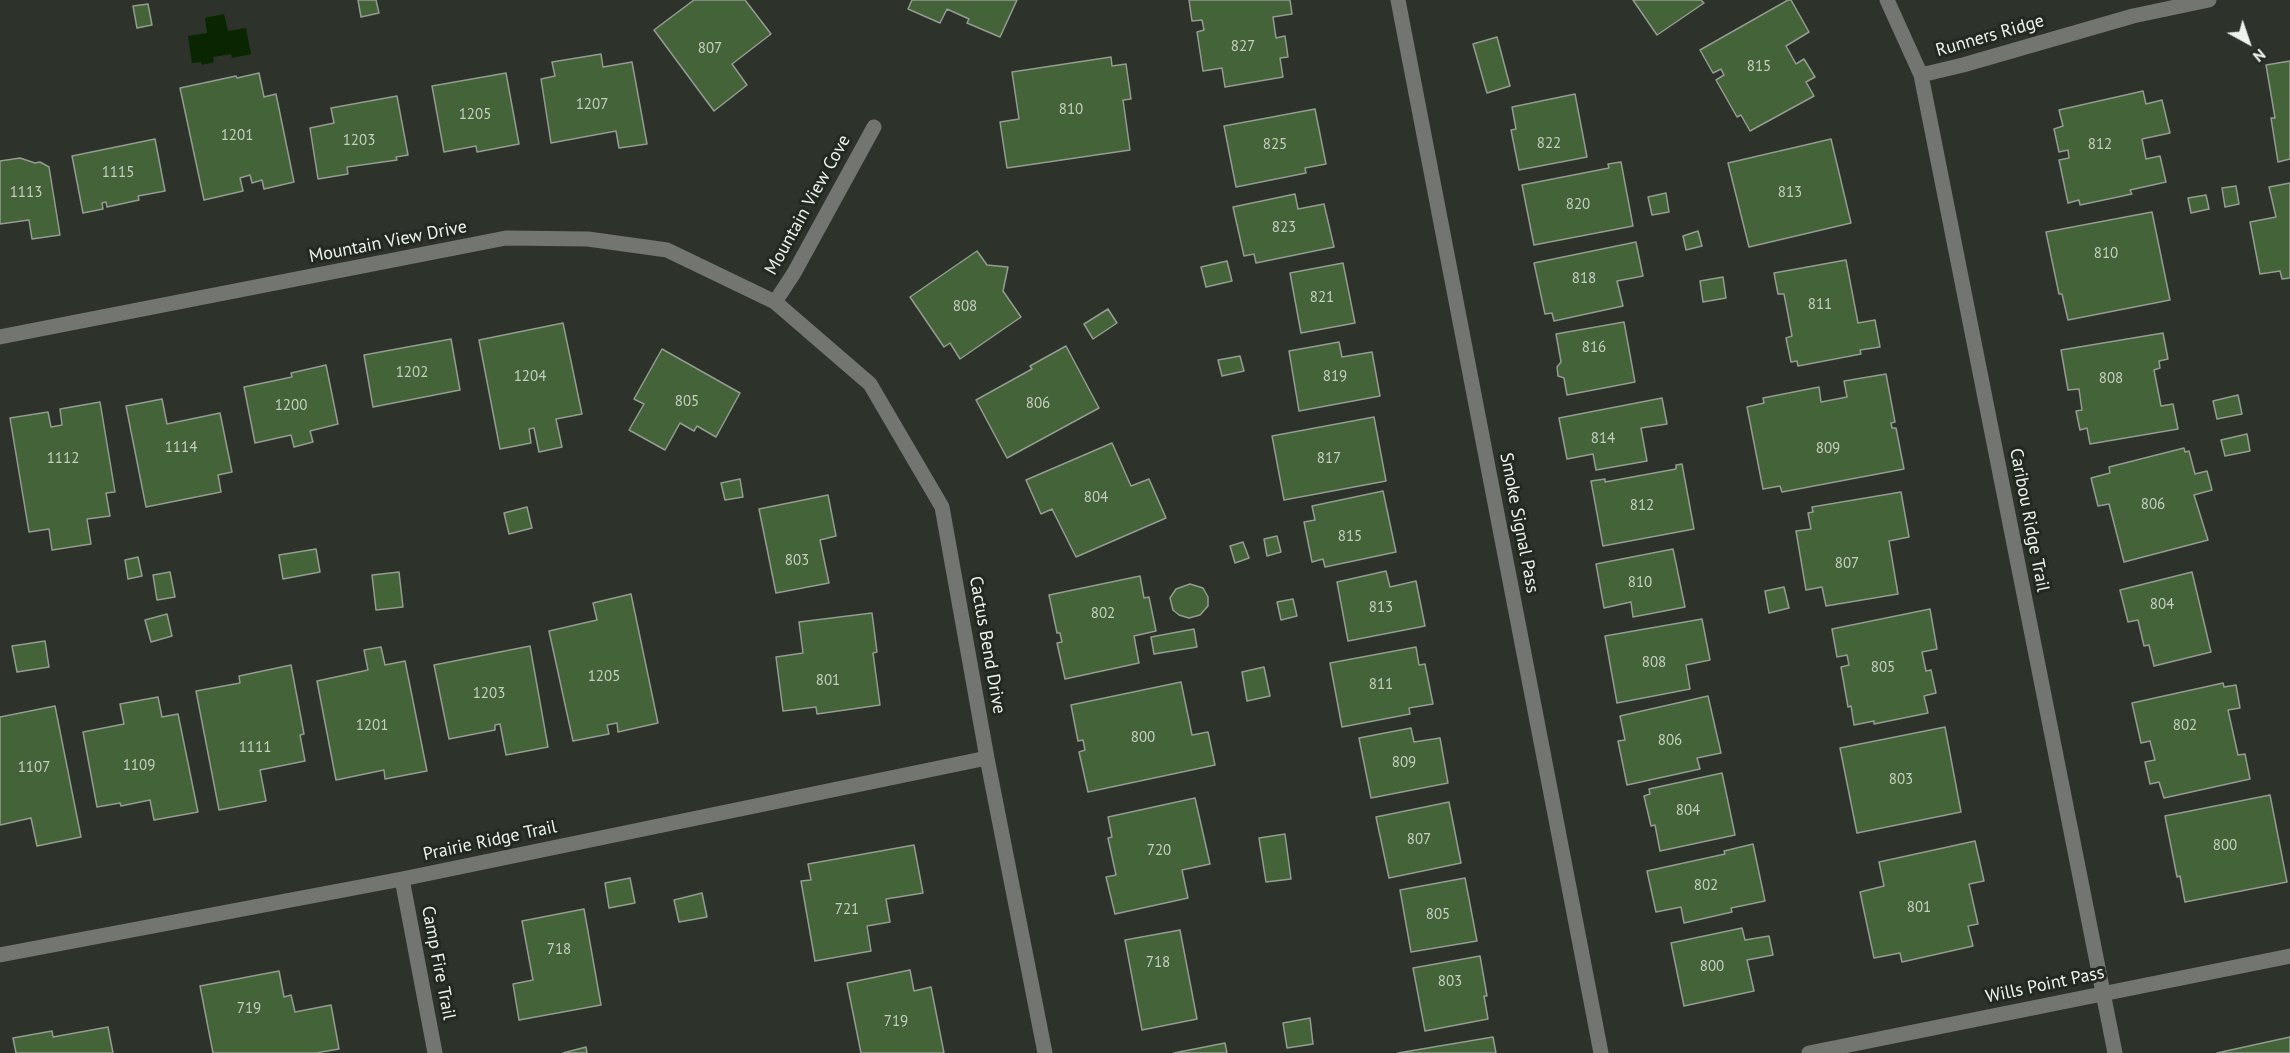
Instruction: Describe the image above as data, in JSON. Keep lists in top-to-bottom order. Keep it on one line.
{"streets":{"street":["Runners Ridge","Mountain View Cove","Mountain View Drive","Caribou Ridge Trail","Smoke Signal Pass","Cactus Bend Drive","Prairie Ridge Trail","Camp Fire Trail","Wills Point Pass"]},"crossings":[["Runners Ridge","Caribou Ridge Trail"],["Mountain View Cove","Mountain View Drive"],["Mountain View Cove","Cactus Bend Drive"],["Mountain View Drive","Cactus Bend Drive"],["Caribou Ridge Trail","Wills Point Pass"],["Cactus Bend Drive","Prairie Ridge Trail"],["Prairie Ridge Trail","Camp Fire Trail"]],"house_numbers":["827","807","815","1207","810","1205","1201","1203","822","825","812","1115","1113","813","820","823","810","818","821","811","808","816","1202","1204","819","808","805","806","1200","814","1114","809","1112","817","804","806","812","815","803","807","810","804","813","802","808","805","1205","801","811","1203","1201","802","800","806","1111","809","1109","1107","803","804","807","800","720","802","801","721","805","718","718","800","803","719","719"],"north":"bottom right"}
